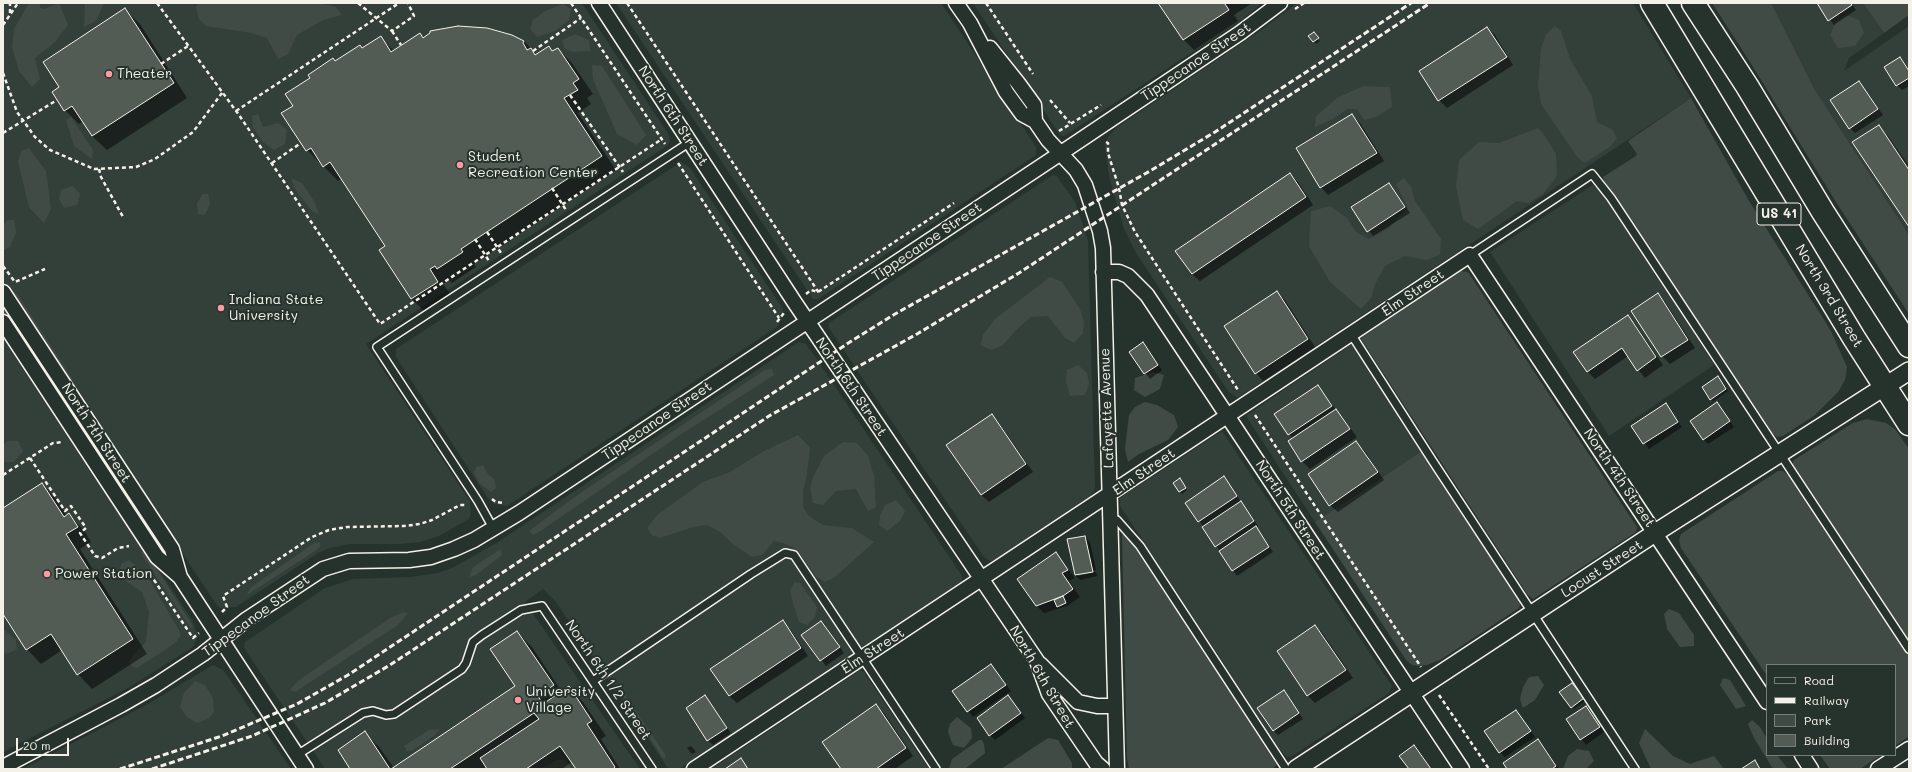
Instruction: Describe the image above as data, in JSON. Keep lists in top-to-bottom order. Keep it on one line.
{"streets":{"highway":["US 41","North 3rd Street"],"street":["Tippecanoe Street","North 6th Street","Elm Street","Lafayette Avenue","North 7th Street","North 4th Street","North 5th Street","Locust Street"],"lane":["North 6th 1/2 Street"]},"crossings":[["Tippecanoe Street","North 6th Street"],["Tippecanoe Street","Lafayette Avenue"],["Tippecanoe Street","North 7th Street"],["North 6th Street","Elm Street"],["Elm Street","Lafayette Avenue"],["Elm Street","North 4th Street"],["Elm Street","North 5th Street"],["Elm Street","Locust Street"],["North 3rd Street","Locust Street"],["Lafayette Avenue","North 5th Street"],["North 7th Street","North 6th 1/2 Street"],["North 4th Street","Locust Street"],["North 5th Street","Locust Street"]],"places":["Theater","Student Recreation Center","Indiana State University","Power Station","University Village"],"legend":["Road","Railway","Park","Building"],"scale_bar":"20 m"}
